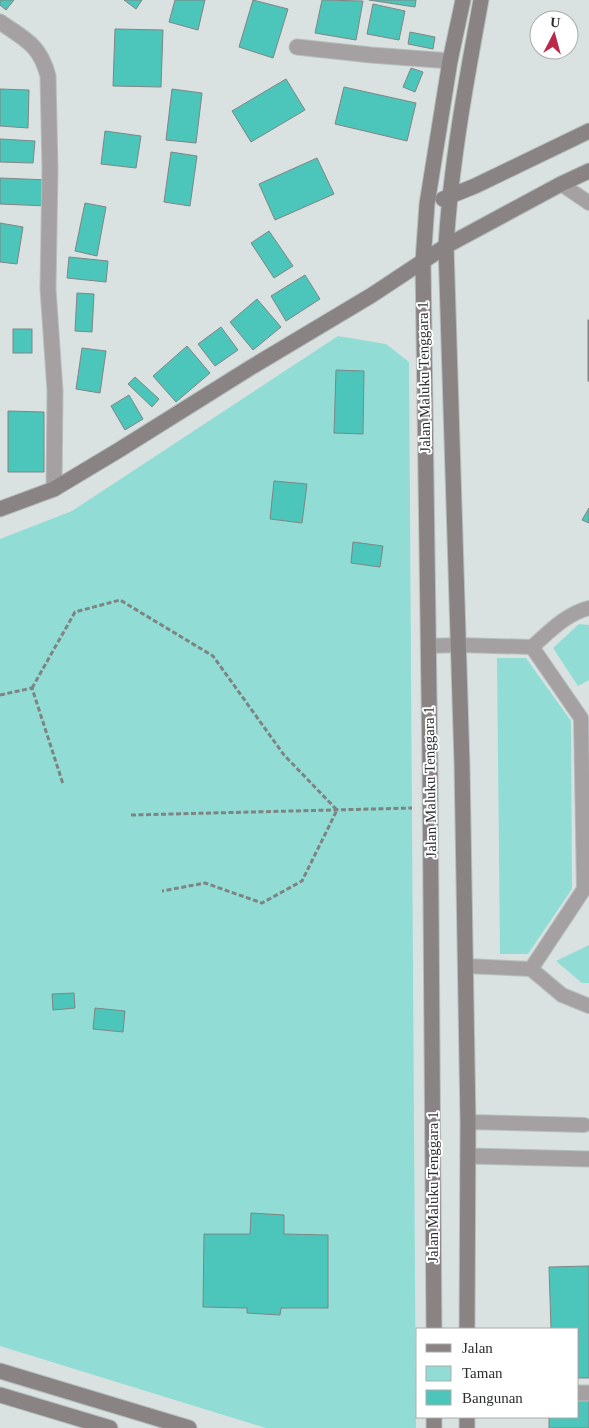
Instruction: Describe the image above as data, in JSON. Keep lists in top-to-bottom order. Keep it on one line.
{"streets":{"main road":["Jalan Maluku Tenggara 1"]},"legend":["Jalan","Taman","Bangunan"],"north":"top"}
